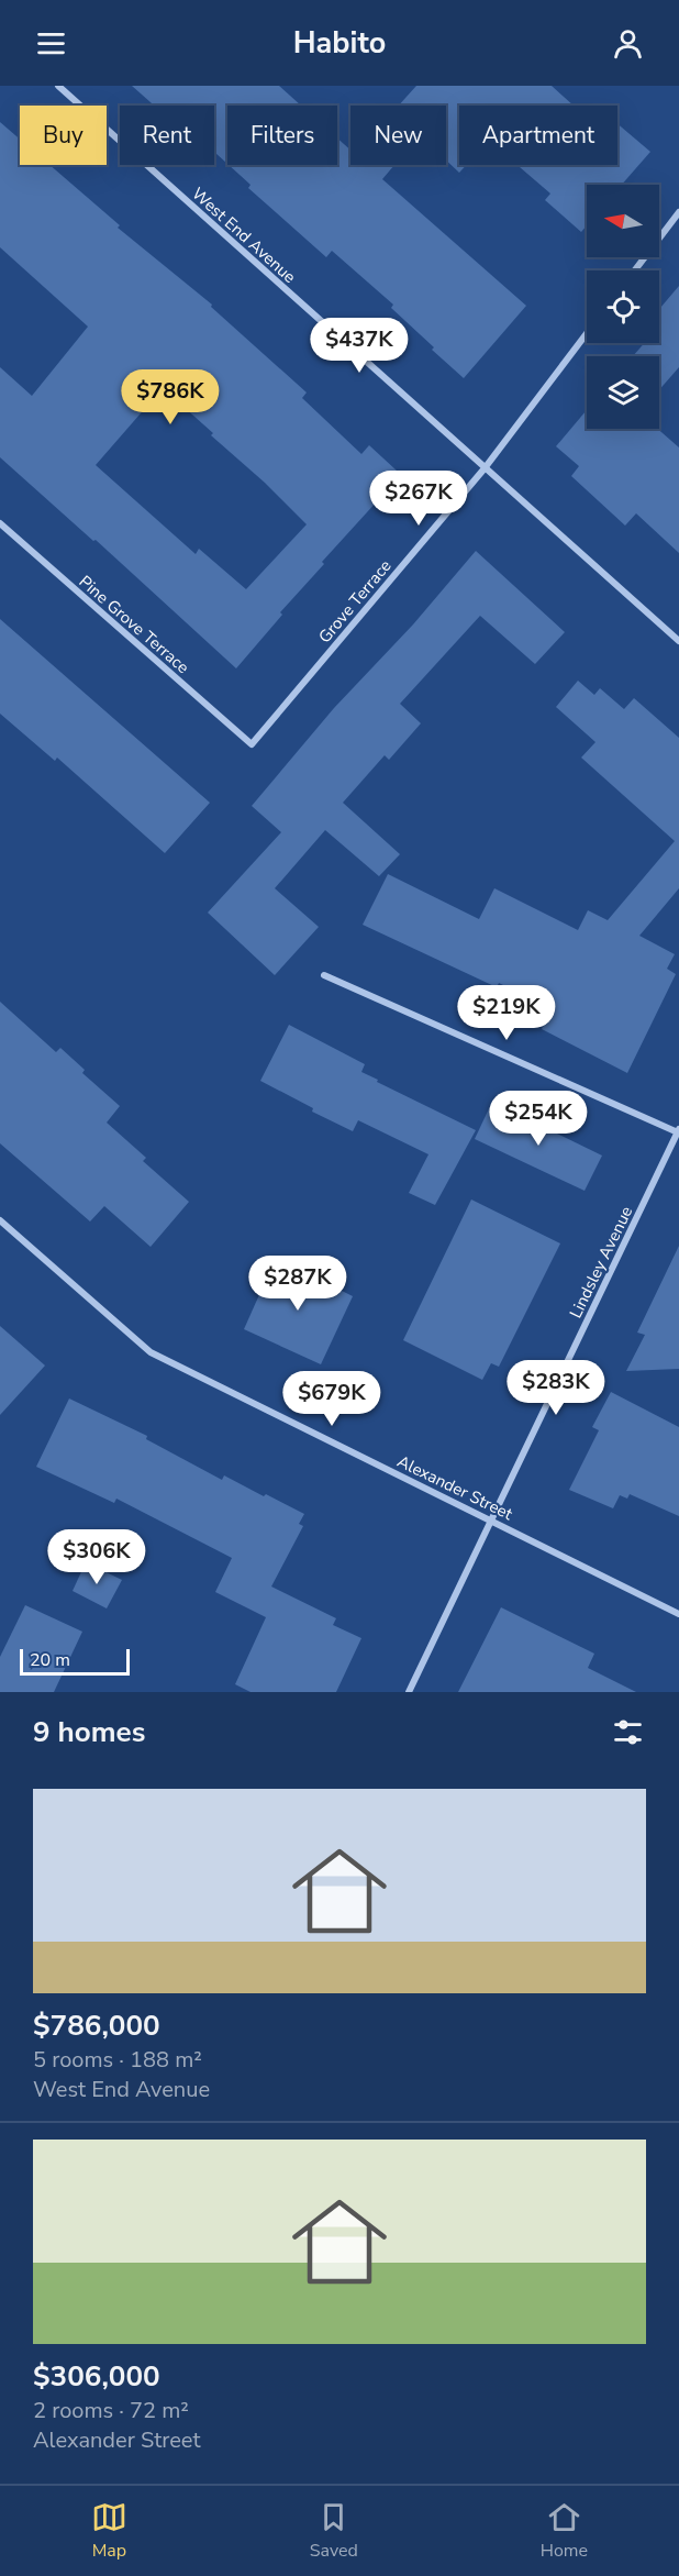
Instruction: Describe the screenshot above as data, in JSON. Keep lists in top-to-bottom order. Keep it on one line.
{"streets":{"street":["West End Avenue","Grove Terrace","Pine Grove Terrace","Lindsley Avenue","Alexander Street"]},"crossings":[["West End Avenue","Grove Terrace"],["Grove Terrace","Pine Grove Terrace"],["Lindsley Avenue","Alexander Street"]],"scale_bar":"20 m","north":"left","page":{"header":"Habito","chip":["Buy","Rent","Filters","New","Apartment"],"price":["$437K","$786K","$267K","$219K","$254K","$287K","$283K","$679K","$306K"],"scale":"20 m","heading":"9 homes","list":[{"name":"$786,000","note":"5 rooms · 188 m² · West End Avenue"},{"name":"$306,000","note":"2 rooms · 72 m² · Alexander Street"}],"tabs":["Map","Saved","Home"]}}
